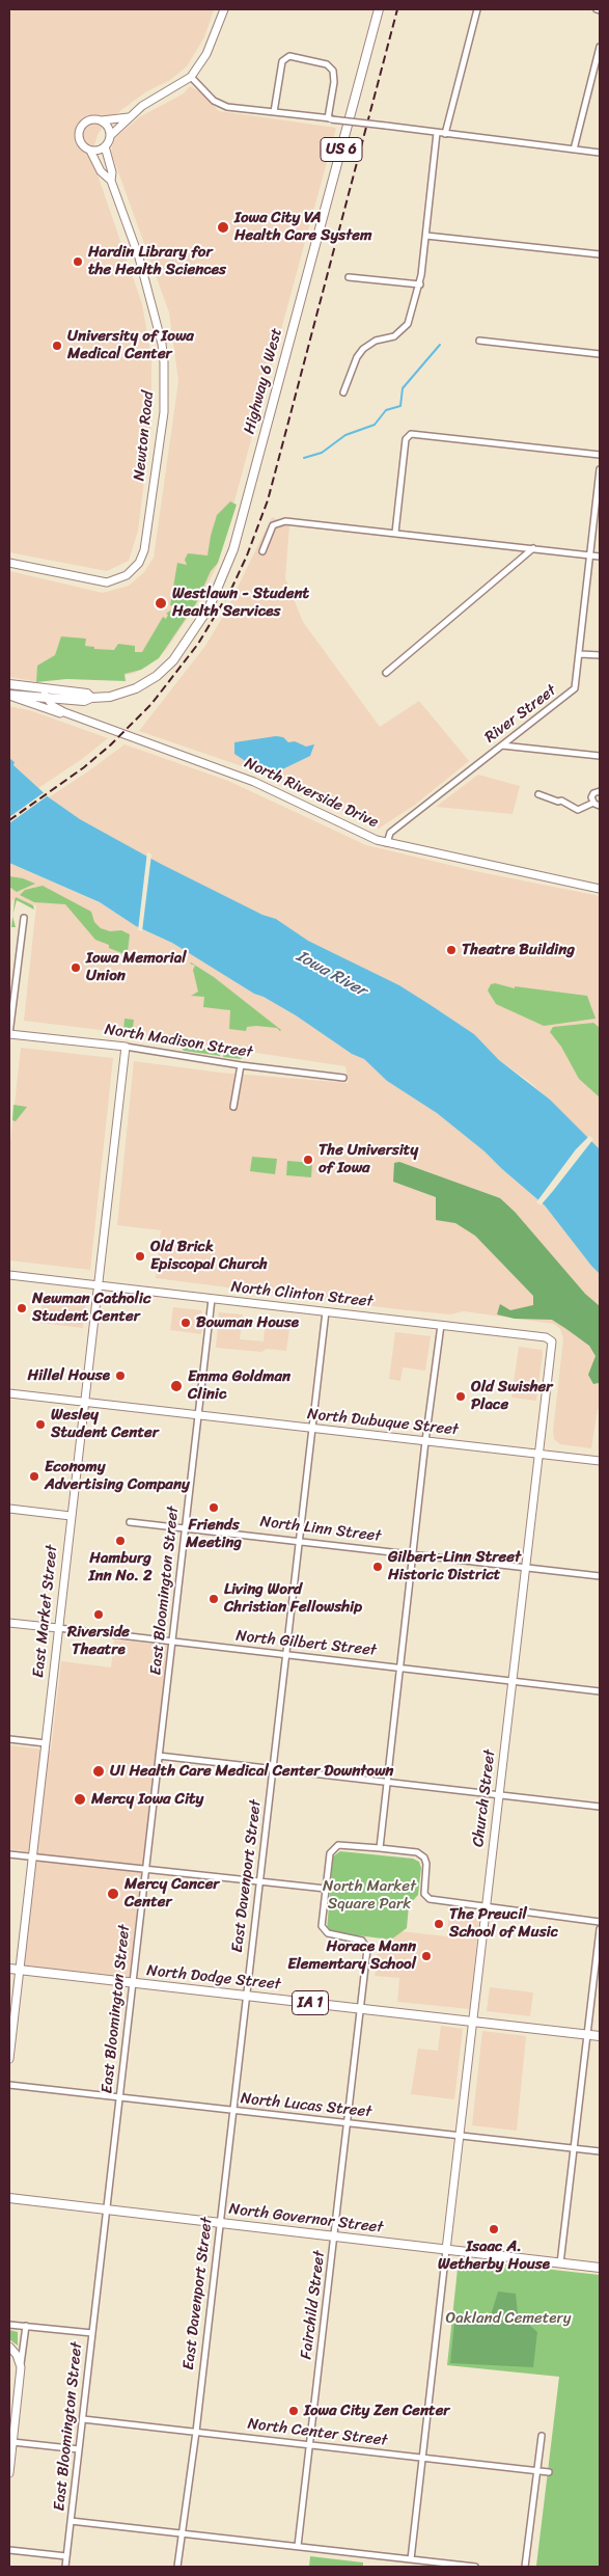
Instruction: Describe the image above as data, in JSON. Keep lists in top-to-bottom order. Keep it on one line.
{"streets":{"main road":["US 6","Highway 6 West","North Dodge Street","IA 1","North Governor Street"],"street":["Newton Road","River Street","North Riverside Drive","North Madison Street","North Clinton Street","North Dubuque Street","North Linn Street","East Bloomington Street","East Market Street","North Gilbert Street","Church Street","East Davenport Street","North Lucas Street","Fairchild Street","North Center Street"]},"crossings":[["US 6","Highway 6 West"],["US 6","North Riverside Drive"],["Highway 6 West","North Riverside Drive"],["River Street","North Riverside Drive"],["North Madison Street","East Market Street"],["North Clinton Street","East Bloomington Street"],["North Clinton Street","East Market Street"],["North Clinton Street","Church Street"],["North Clinton Street","East Davenport Street"],["North Dubuque Street","East Bloomington Street"],["North Dubuque Street","East Market Street"],["North Dubuque Street","Church Street"],["North Dubuque Street","East Davenport Street"],["North Linn Street","East Bloomington Street"],["North Linn Street","Church Street"],["North Linn Street","East Davenport Street"],["East Bloomington Street","North Gilbert Street"],["East Bloomington Street","North Dodge Street"],["East Bloomington Street","North Lucas Street"],["East Bloomington Street","North Governor Street"],["East Bloomington Street","North Center Street"],["East Market Street","North Gilbert Street"],["East Market Street","North Dodge Street"],["North Gilbert Street","Church Street"],["North Gilbert Street","East Davenport Street"],["Church Street","North Dodge Street"],["Church Street","North Lucas Street"],["Church Street","North Governor Street"],["East Davenport Street","North Dodge Street"],["East Davenport Street","North Lucas Street"],["East Davenport Street","North Governor Street"],["East Davenport Street","North Center Street"],["North Dodge Street","Fairchild Street"],["North Lucas Street","Fairchild Street"],["North Governor Street","Fairchild Street"],["Fairchild Street","North Center Street"]],"water":["Iowa River"],"parks":["North Market Square Park","Oakland Cemetery"],"places":["Iowa City VA Health Care System","Hardin Library for the Health Sciences","University of Iowa Medical Center","Westlawn - Student Health Services","Theatre Building","Iowa Memorial Union","The University of Iowa","Old Brick Episcopal Church","Newman Catholic Student Center","Bowman House","Hillel House","Emma Goldman Clinic","Old Swisher Place","Wesley Student Center","Economy Advertising Company","Friends Meeting","Hamburg Inn No. 2","Gilbert-Linn Street Historic District","Living Word Christian Fellowship","Riverside Theatre","UI Health Care Medical Center Downtown","Mercy Iowa City","Mercy Cancer Center","The Preucil School of Music","Horace Mann Elementary School","Isaac A. Wetherby House","Iowa City Zen Center"]}
